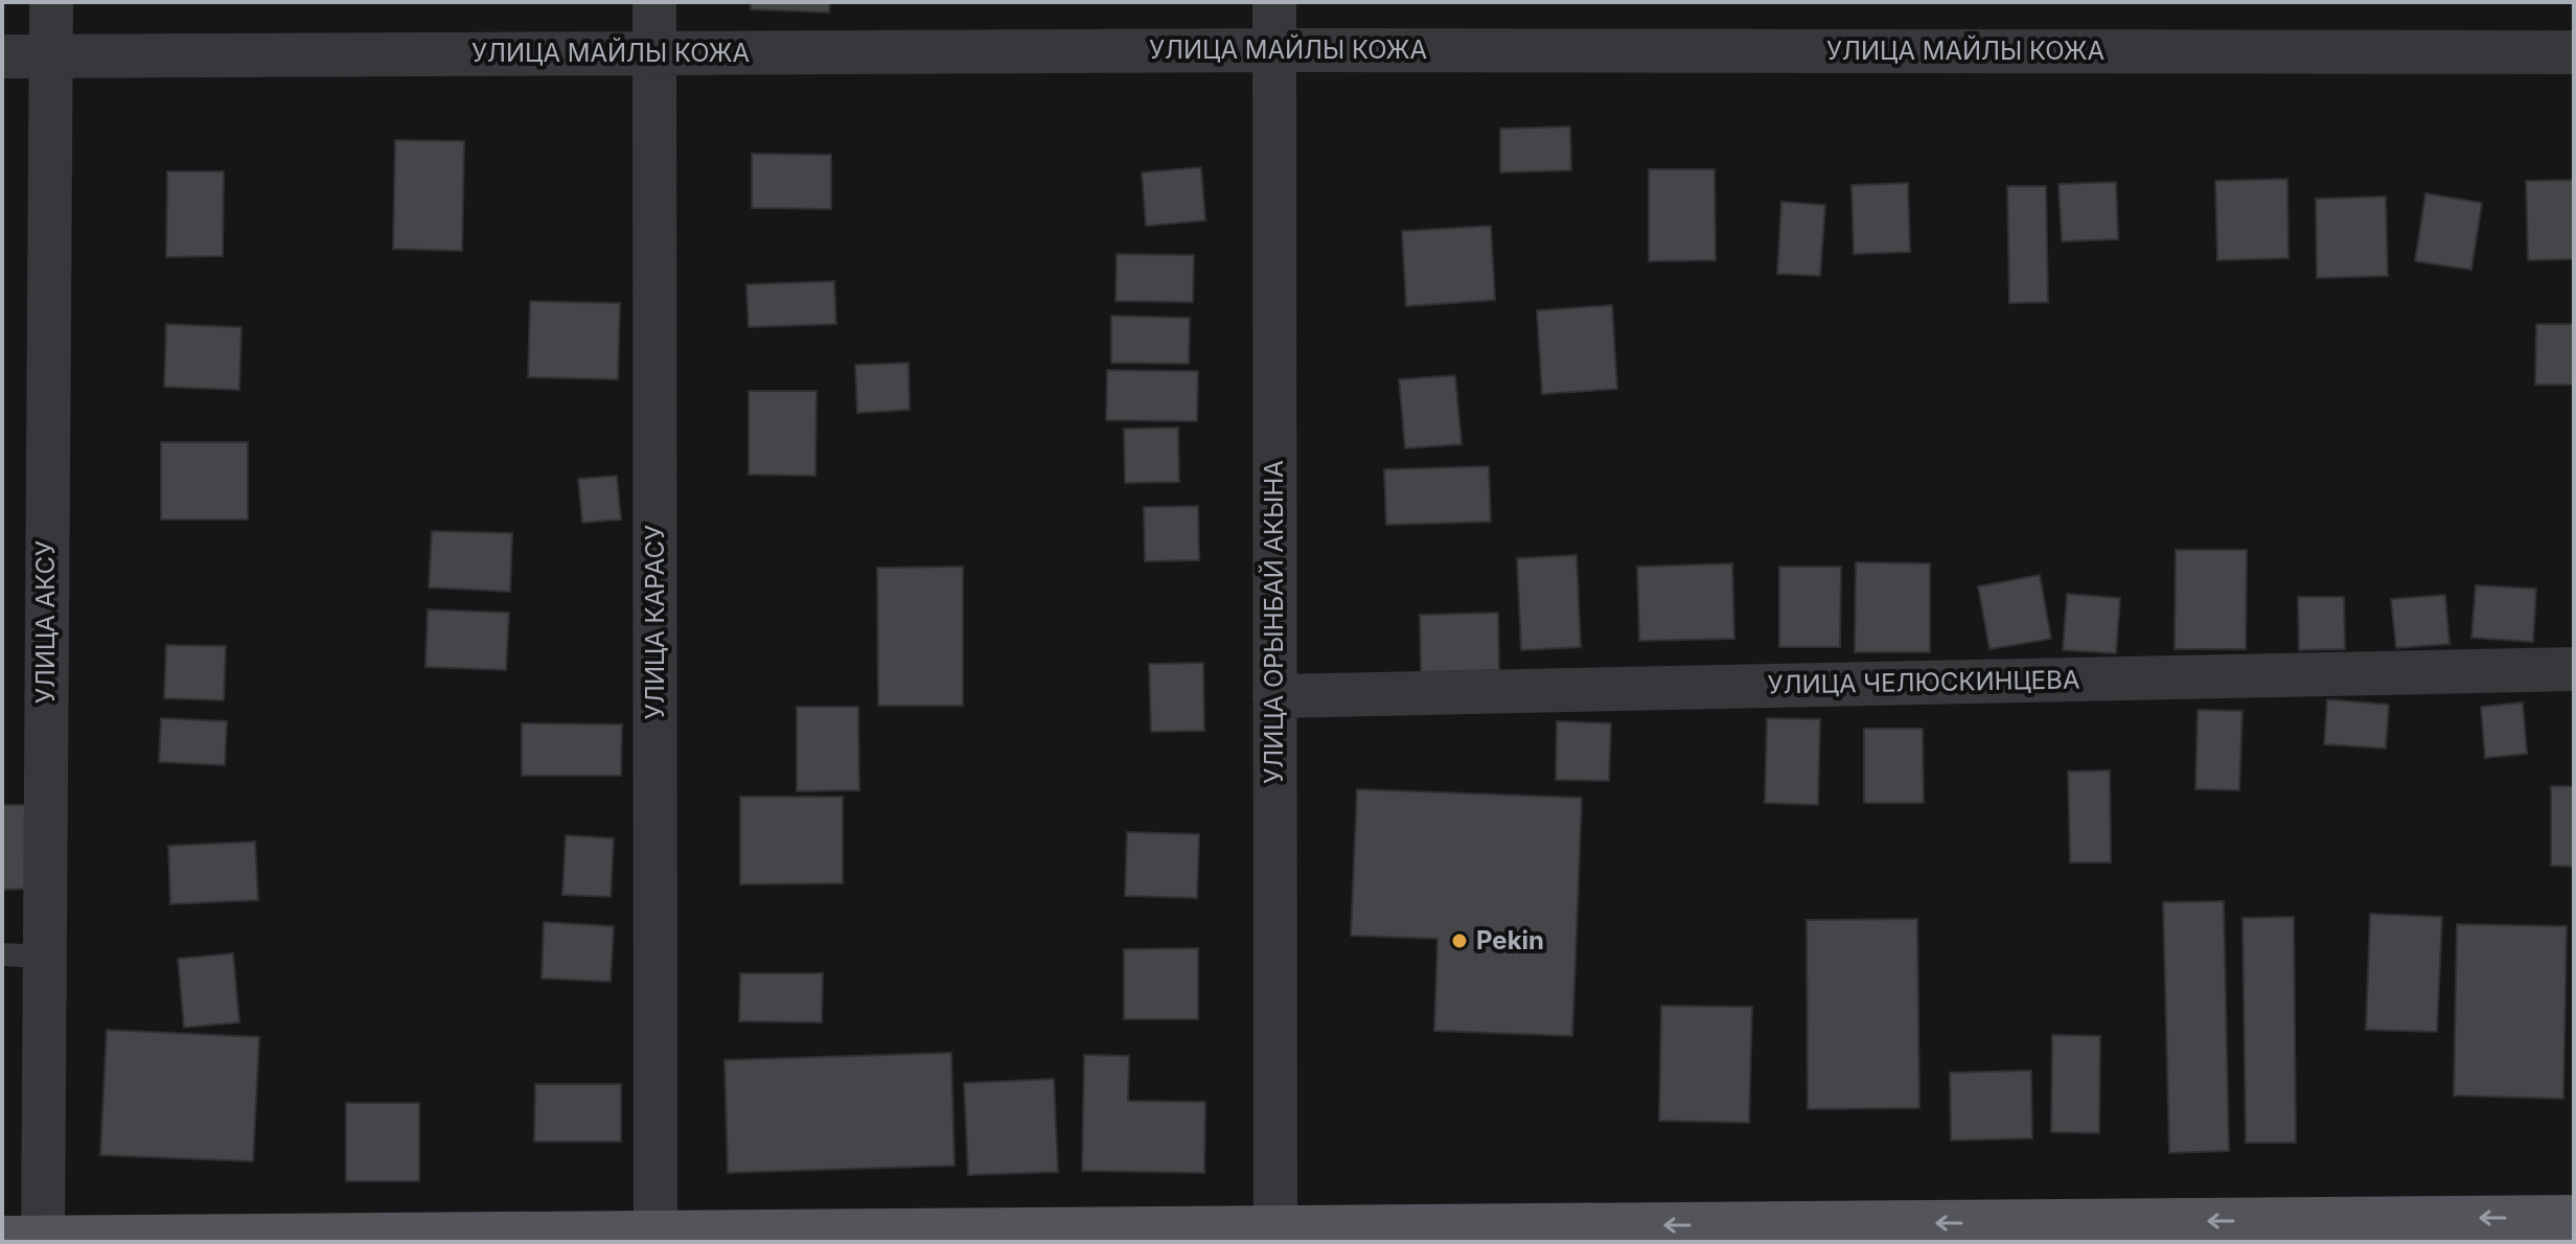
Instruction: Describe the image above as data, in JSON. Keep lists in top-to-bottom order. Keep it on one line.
{"streets":{"street":["УЛИЦА МАЙЛЫ КОЖА","УЛИЦА АКСУ","УЛИЦА КАРАСУ","УЛИЦА ОРЫНБАЙ АКЫНА","УЛИЦА ЧЕЛЮСКИНЦЕВА"]},"crossings":[["УЛИЦА МАЙЛЫ КОЖА","УЛИЦА АКСУ"],["УЛИЦА МАЙЛЫ КОЖА","УЛИЦА КАРАСУ"],["УЛИЦА МАЙЛЫ КОЖА","УЛИЦА ОРЫНБАЙ АКЫНА"],["УЛИЦА ОРЫНБАЙ АКЫНА","УЛИЦА ЧЕЛЮСКИНЦЕВА"]],"places":["Pekin"]}
